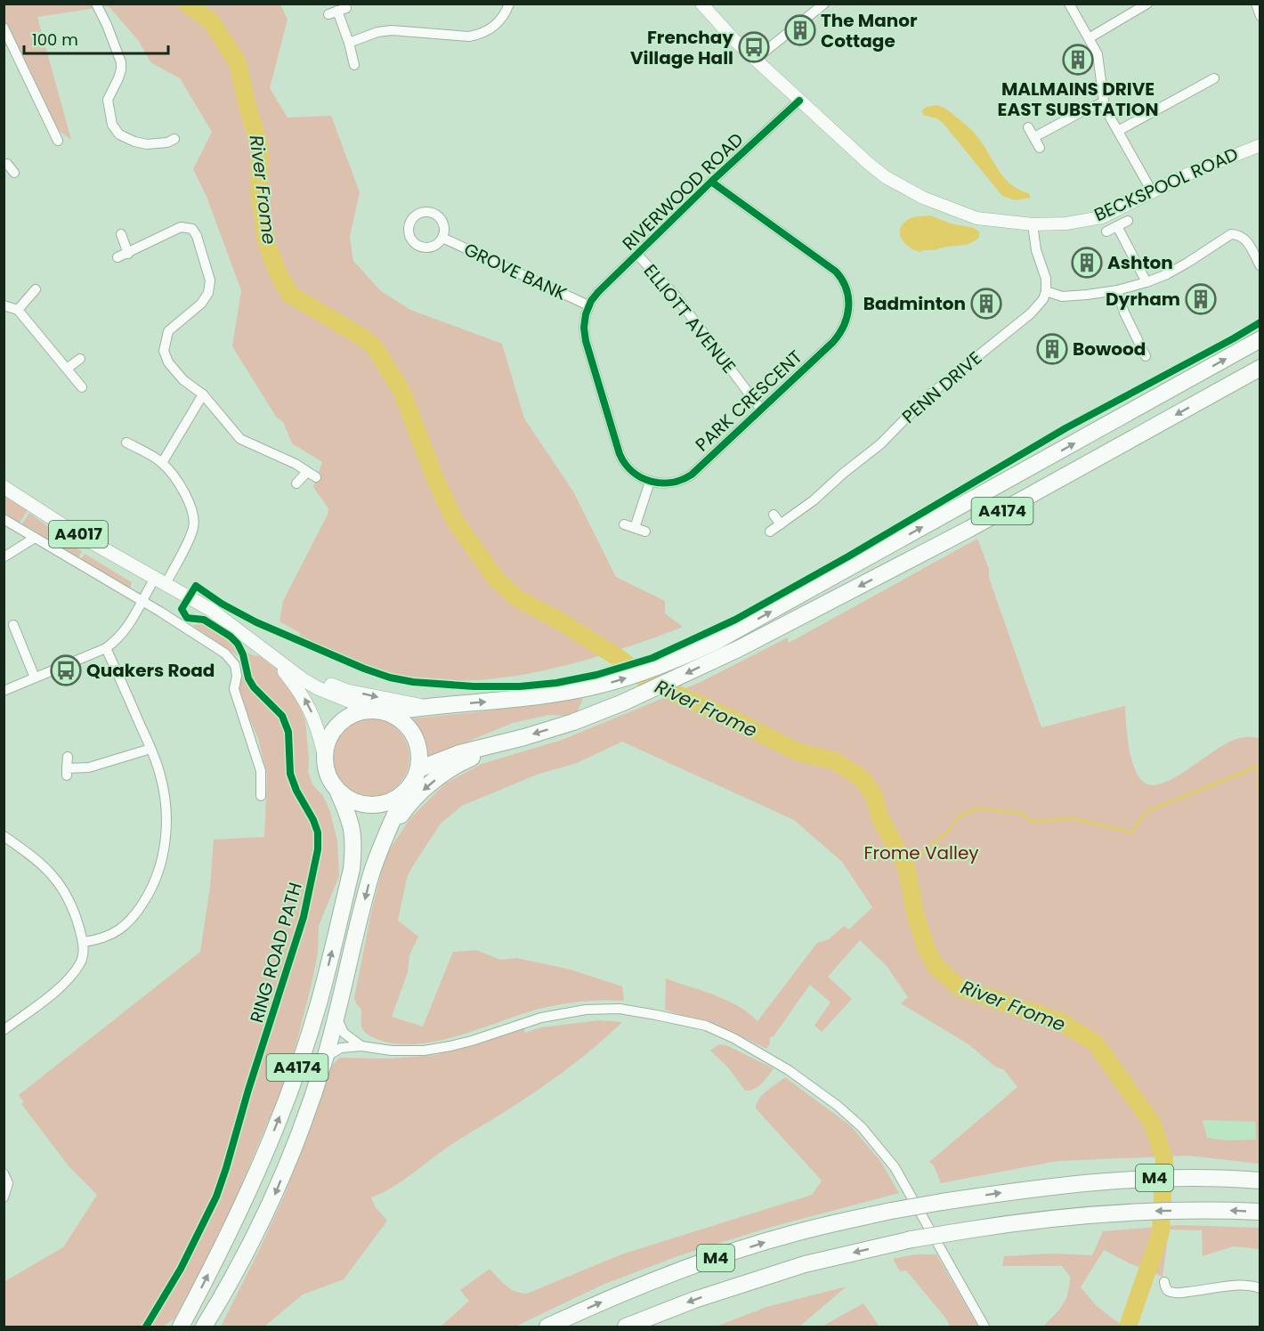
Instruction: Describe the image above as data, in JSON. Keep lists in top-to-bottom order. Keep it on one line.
{"streets":{"highway":["A4174","M4"],"main road":["A4017"],"street":["BECKSPOOL ROAD","RIVERWOOD ROAD","GROVE BANK","ELLIOTT AVENUE","PENN DRIVE","PARK CRESCENT"],"cycle path":["RING ROAD PATH"]},"crossings":[["BECKSPOOL ROAD","RIVERWOOD ROAD"],["RIVERWOOD ROAD","GROVE BANK"],["RIVERWOOD ROAD","ELLIOTT AVENUE"],["RIVERWOOD ROAD","PARK CRESCENT"],["ELLIOTT AVENUE","PARK CRESCENT"],["A4174","A4017"]],"water":["River Frome"],"parks":["Frome Valley"],"places":{"building":["The Manor Cottage","MALMAINS DRIVE EAST SUBSTATION","Ashton","Dyrham","Badminton","Bowood"],"bus stop":["Frenchay Village Hall","Quakers Road"]},"scale_bar":"100 m"}
